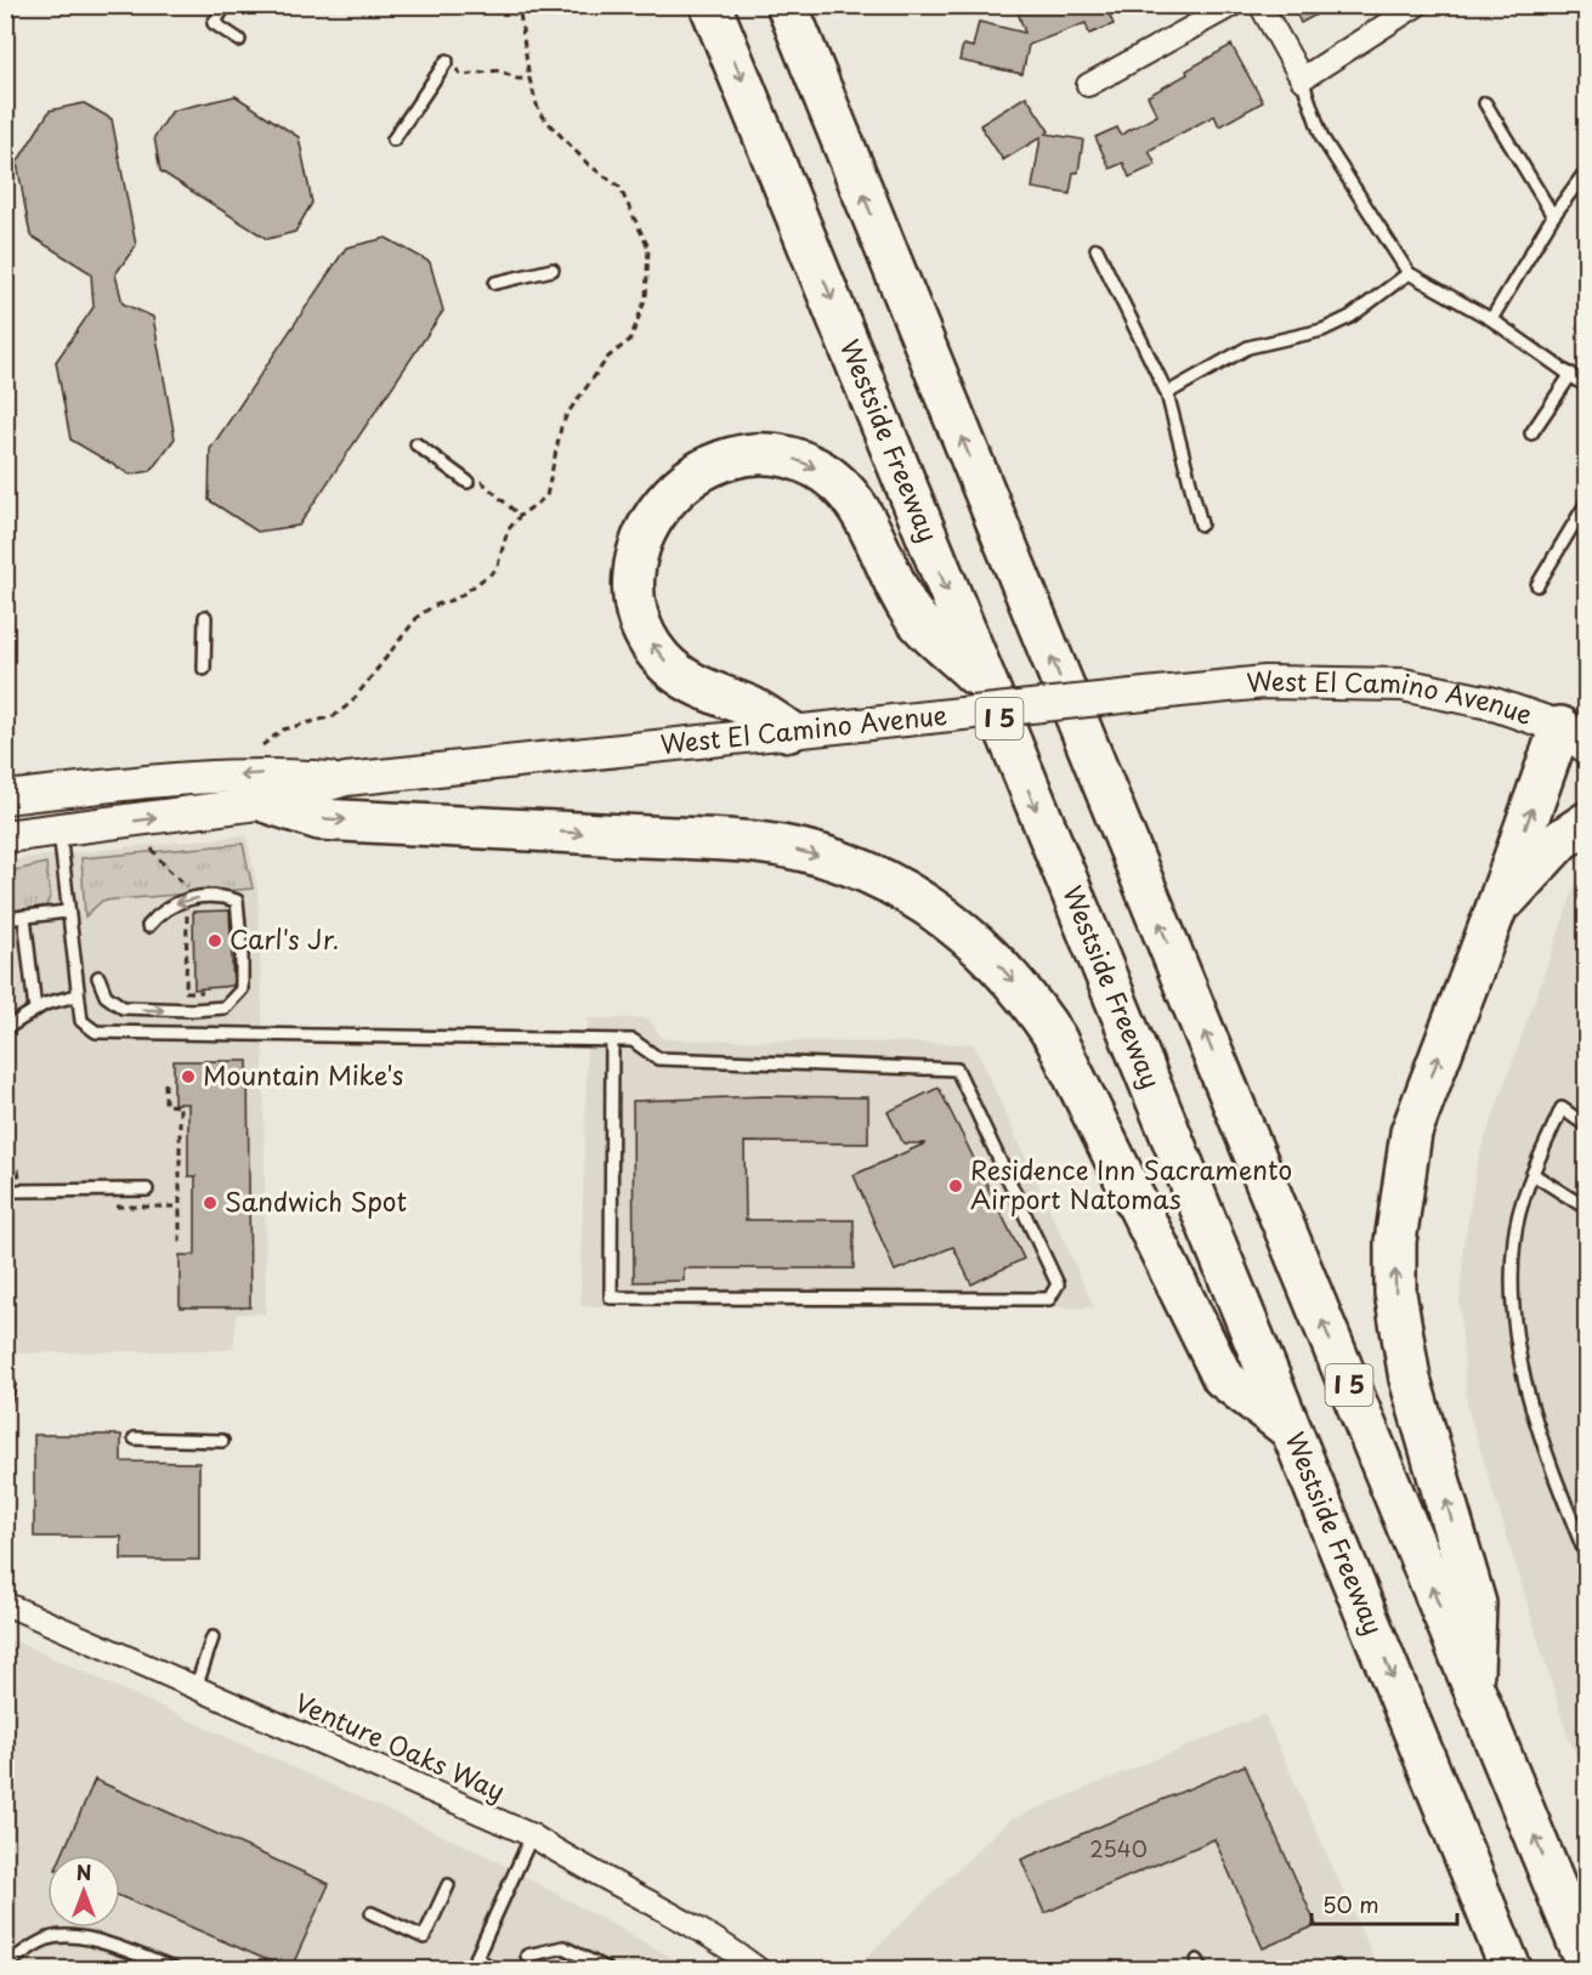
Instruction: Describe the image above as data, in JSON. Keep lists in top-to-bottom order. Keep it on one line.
{"streets":{"highway":["Westside Freeway","I 5"],"main road":["West El Camino Avenue"],"street":["Venture Oaks Way"]},"places":["Carl's Jr.","Mountain Mike's","Residence Inn Sacramento Airport Natomas","Sandwich Spot"],"house_numbers":["2540"],"scale_bar":"50 m","north":"top"}
